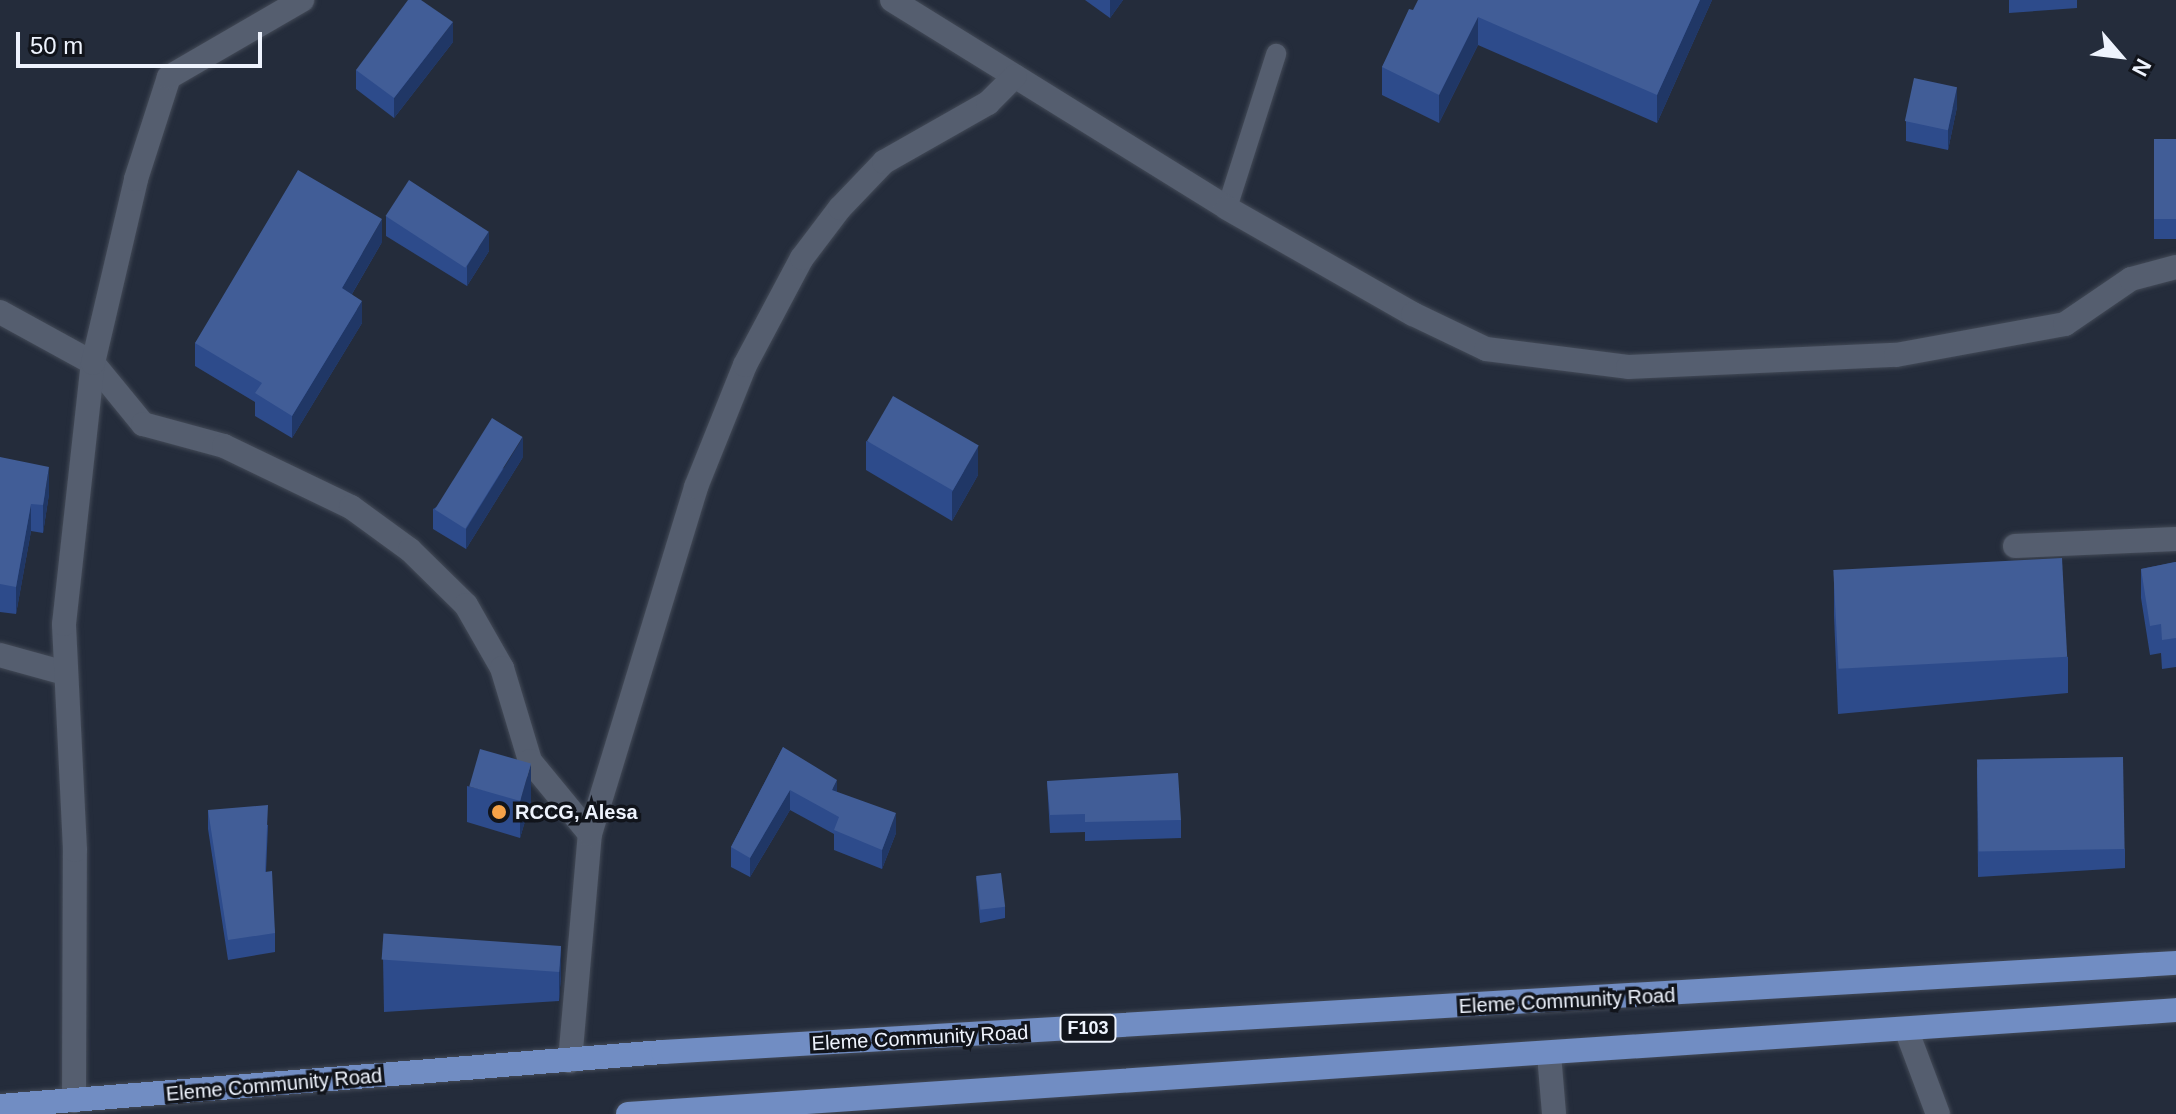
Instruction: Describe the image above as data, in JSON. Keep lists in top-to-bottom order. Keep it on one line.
{"streets":{"main road":["Eleme Community Road","F103"]},"places":["RCCG, Alesa"],"scale_bar":"50 m","north":"bottom right"}
